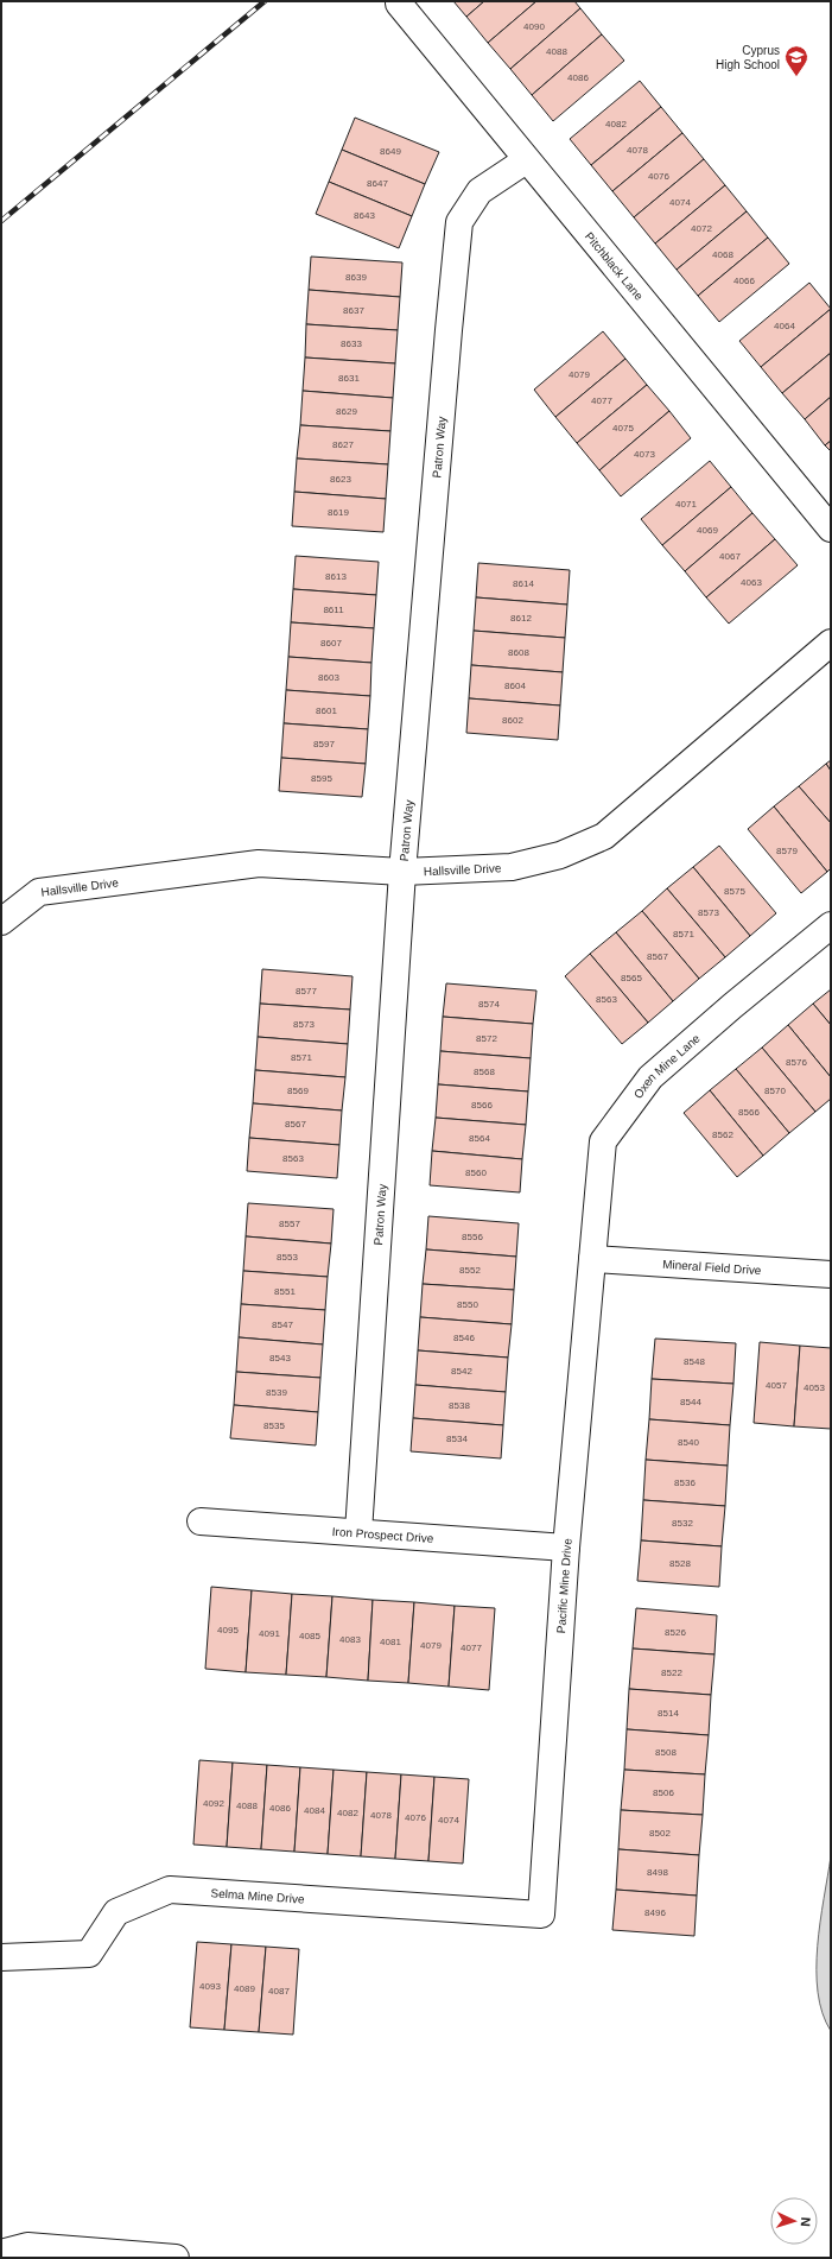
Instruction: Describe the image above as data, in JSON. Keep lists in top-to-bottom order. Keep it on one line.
{"streets":{"street":["Pitchblack Lane","Patron Way","Hallsville Drive","Oxen Mine Lane","Mineral Field Drive","Iron Prospect Drive","Pacific Mine Drive","Selma Mine Drive"]},"crossings":[["Pitchblack Lane","Patron Way"],["Patron Way","Hallsville Drive"],["Patron Way","Iron Prospect Drive"],["Oxen Mine Lane","Mineral Field Drive"],["Oxen Mine Lane","Pacific Mine Drive"],["Mineral Field Drive","Pacific Mine Drive"],["Iron Prospect Drive","Pacific Mine Drive"],["Pacific Mine Drive","Selma Mine Drive"]],"places":{"school or university":["Cyprus High School"]},"house_numbers":["4090","4088","4086","4082","4078","8649","4076","8647","4074","8643","4072","4068","8639","4066","8637","4064","8633","4079","8631","4077","8629","4075","8627","4073","8623","4071","8619","4069","4067","8613","4063","8614","8611","8612","8607","8608","8603","8604","8601","8602","8597","8595","8579","8575","8573","8571","8567","8565","8577","8563","8574","8573","8572","8571","8576","8568","8569","8570","8566","8566","8567","8562","8564","8563","8560","8557","8556","8553","8552","8551","8550","8547","8546","8543","8548","8542","4057","4053","8539","8544","8538","8535","8534","8540","8536","8532","8528","4095","8526","4091","4085","4083","4081","4079","4077","8522","8514","8508","8506","4092","4088","4086","4084","4082","4078","4076","4074","8502","8498","8496","4093","4089","4087"],"north":"right"}
